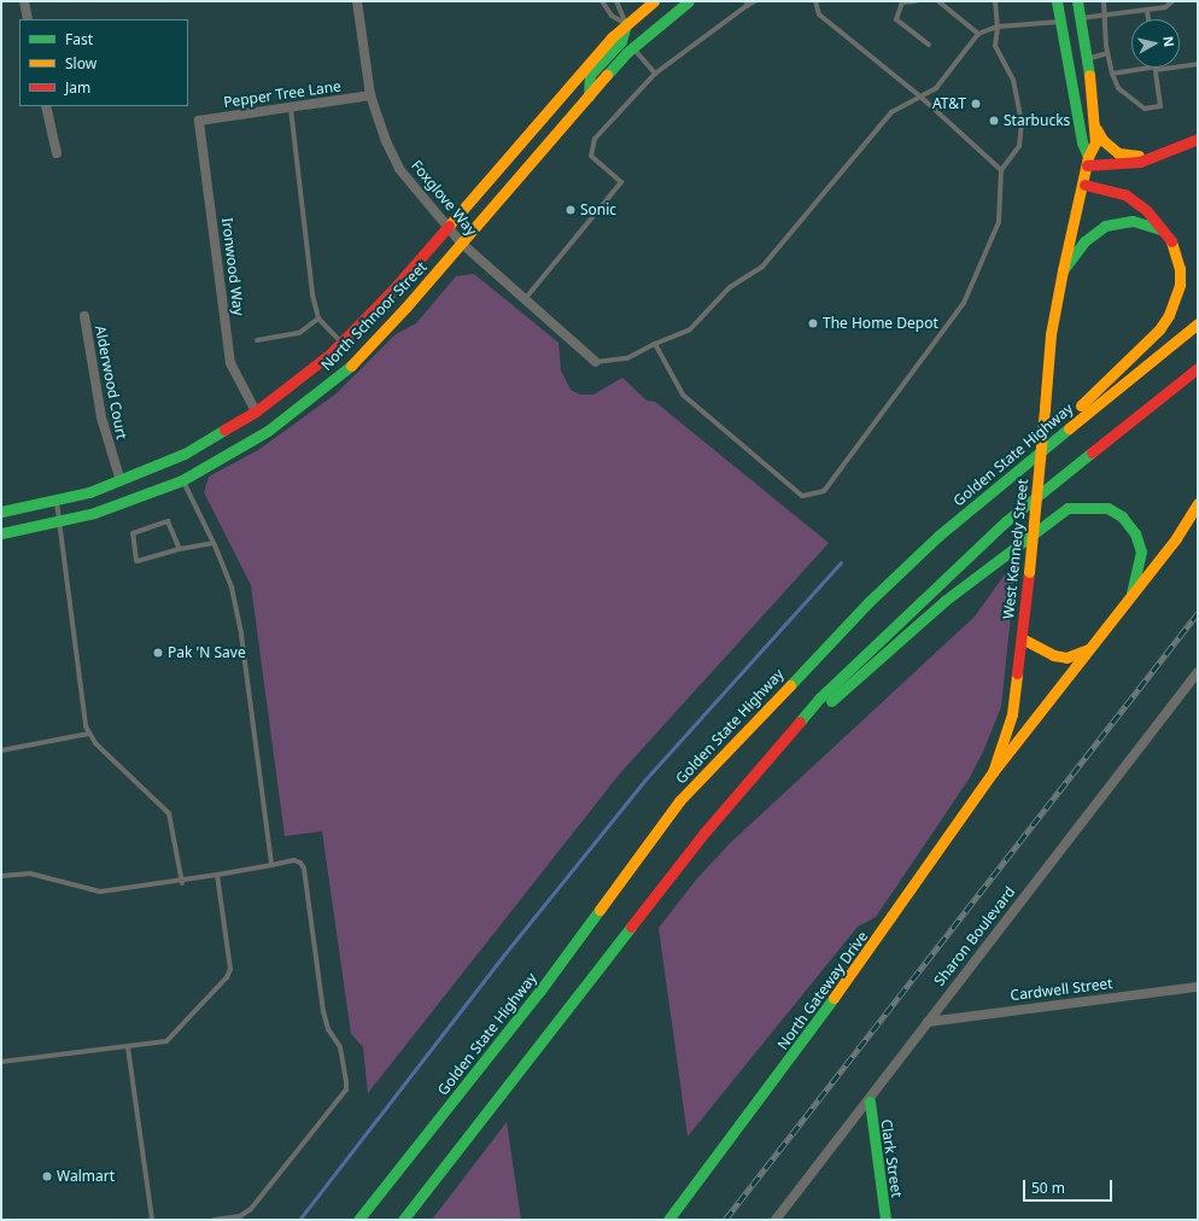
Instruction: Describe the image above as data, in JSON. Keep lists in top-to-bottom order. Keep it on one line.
{"streets":{"main road":["North Schnoor Street","Golden State Highway","West Kennedy Street","North Gateway Drive","Clark Street"],"street":["Pepper Tree Lane","Foxglove Way","Ironwood Way","Alderwood Court","Sharon Boulevard","Cardwell Street"]},"crossings":[["Pepper Tree Lane","Foxglove Way"],["Pepper Tree Lane","Ironwood Way"],["Foxglove Way","North Schnoor Street"],["Ironwood Way","North Schnoor Street"],["North Schnoor Street","Alderwood Court"],["West Kennedy Street","North Gateway Drive"],["Sharon Boulevard","Cardwell Street"],["Sharon Boulevard","Clark Street"]],"places":["AT&T","Starbucks","Sonic","The Home Depot","Pak 'N Save","Walmart"],"legend":["Fast","Slow","Jam"],"scale_bar":"50 m","north":"right"}
